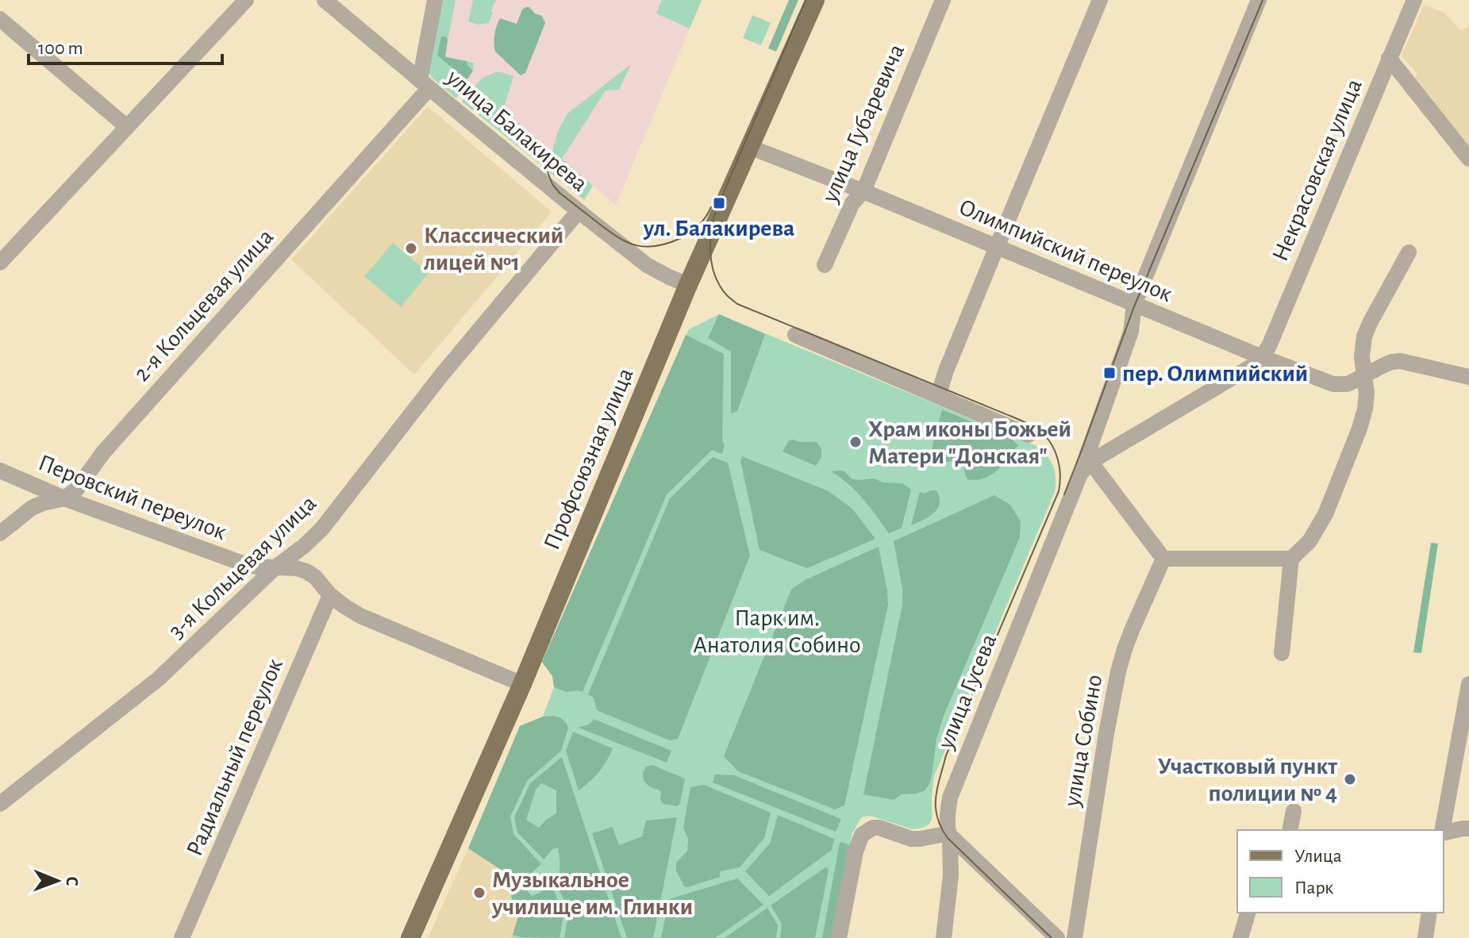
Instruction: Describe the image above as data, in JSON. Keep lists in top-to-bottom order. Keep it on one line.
{"streets":{"main road":["Профсоюзная улица"],"street":["улица Губаревича","улица Балакирева","Некрасовская улица","Олимпийский переулок","2-я Кольцевая улица","Перовский переулок","3-я Кольцевая улица","улица Гусева","улица Собино","Радиальный переулок"]},"crossings":[["улица Губаревича","Олимпийский переулок"],["улица Балакирева","2-я Кольцевая улица"],["улица Балакирева","Профсоюзная улица"],["улица Балакирева","3-я Кольцевая улица"],["Некрасовская улица","Олимпийский переулок"],["Олимпийский переулок","Профсоюзная улица"],["Олимпийский переулок","улица Гусева"],["2-я Кольцевая улица","Перовский переулок"],["Профсоюзная улица","Перовский переулок"],["Перовский переулок","3-я Кольцевая улица"],["Перовский переулок","Радиальный переулок"]],"parks":["Парк им. Анатолия Собино"],"places":{"transit":["ул. Балакирева","пер. Олимпийский"],"other":["Классический лицей №1","Храм иконы Божьей Матери \"Донская\"","Участковый пункт полиции № 4","Музыкальное училище им. Глинки"]},"legend":["Улица","Парк"],"scale_bar":"100 m","north":"right"}
